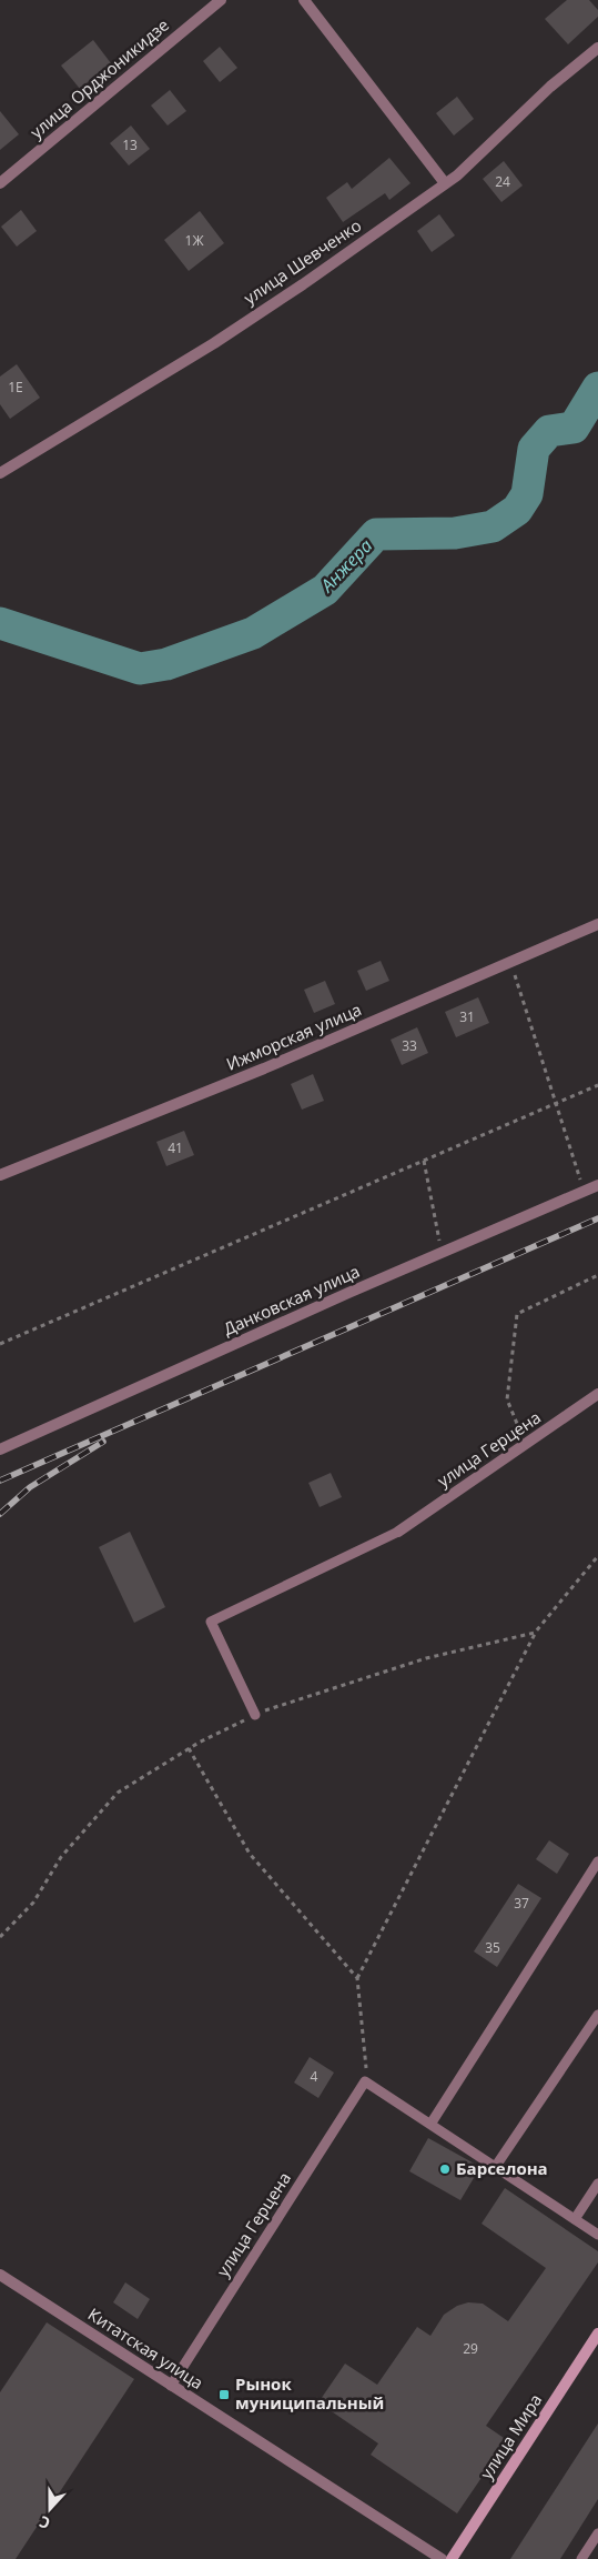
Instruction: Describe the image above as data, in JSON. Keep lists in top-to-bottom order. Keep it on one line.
{"streets":{"main road":["улица Мира"],"street":["улица Орджоникидзе","улица Шевченко","Ижморская улица","Данковская улица","улица Герцена","Китатская улица"]},"crossings":[["улица Герцена","Китатская улица"]],"water":["Анжера"],"places":{"other":["Барселона"],"transit":["Рынок муниципальный"]},"house_numbers":["13","24","1Ж","1Е","31","33","41","37","35","4","29"],"north":"bottom"}
